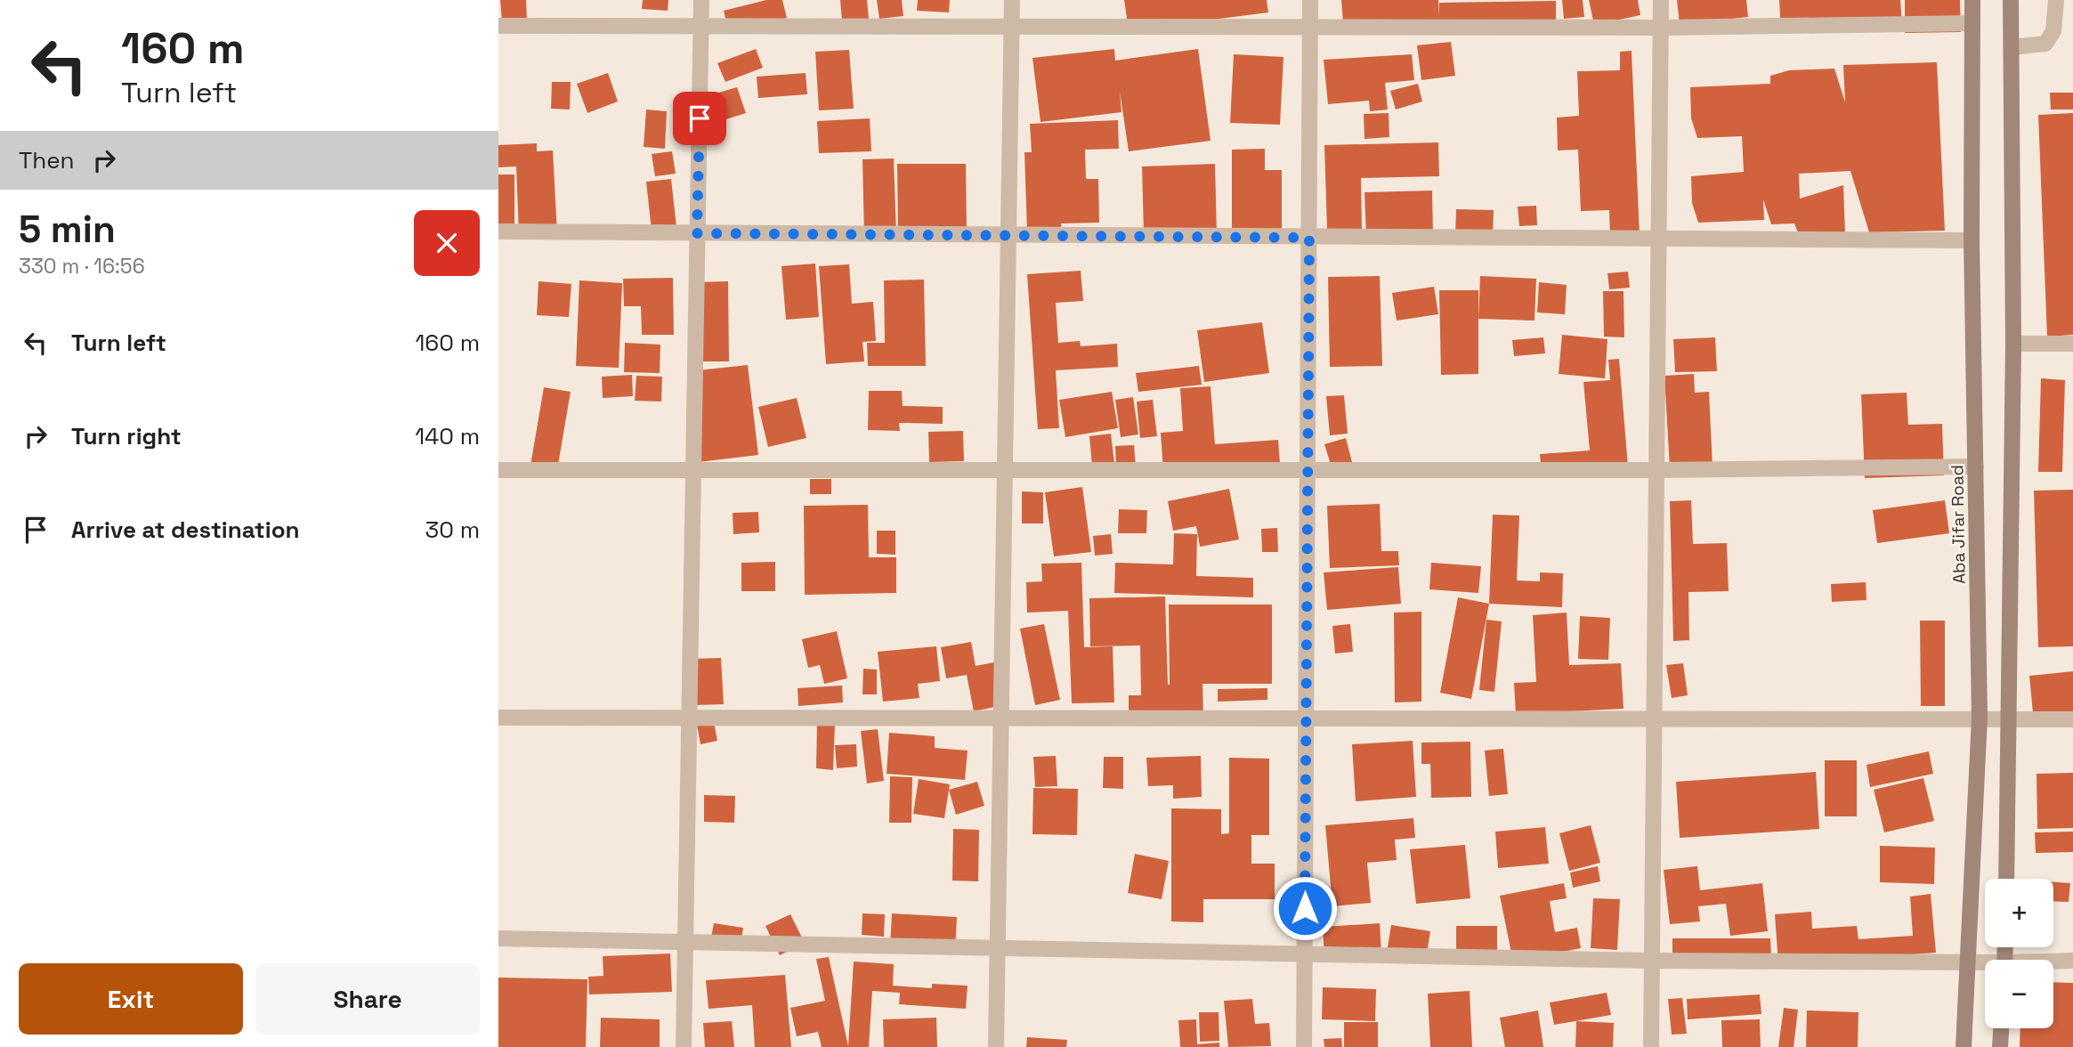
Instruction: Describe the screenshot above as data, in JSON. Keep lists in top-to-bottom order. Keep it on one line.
{"streets":{"street":["Aba Jifar Road"]},"page":{"turn":["160 m","Turn left"],"then":"Then","heading":["5 min","330 m · 16:56"],"list":[{"name":"Turn left","value":"160 m"},{"name":"Turn right","value":"140 m"},{"name":"Arrive at destination","value":"30 m"}],"map_buttons":["+","−"],"buttons":["Exit","Share"]}}
